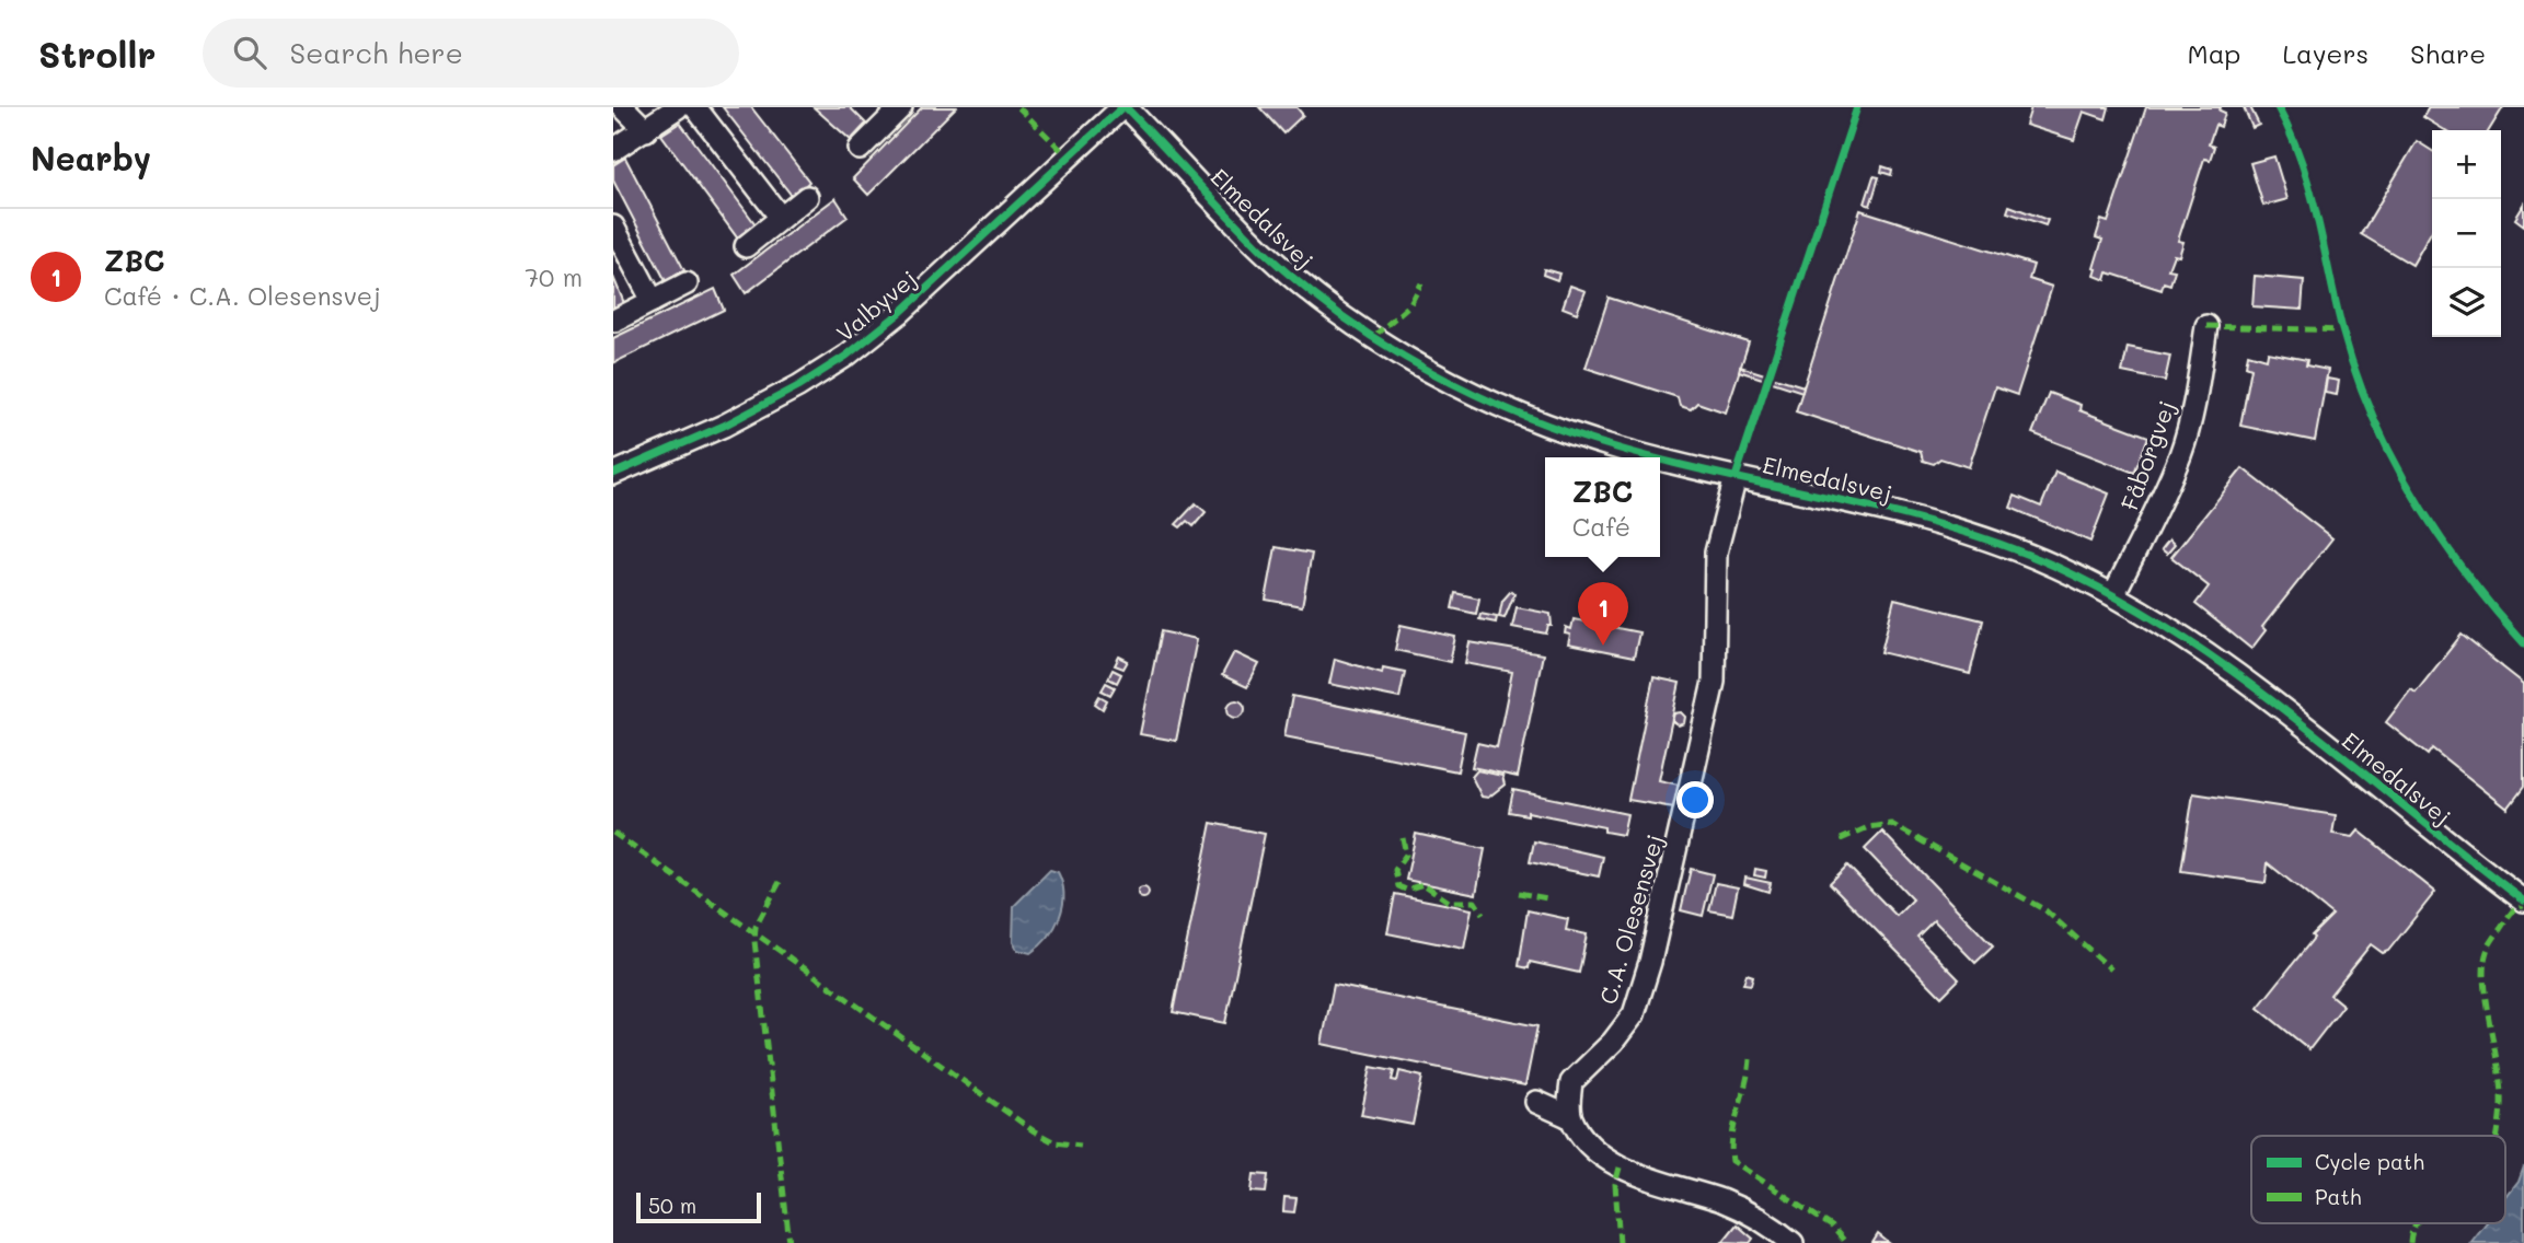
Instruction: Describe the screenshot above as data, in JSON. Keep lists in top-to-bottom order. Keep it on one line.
{"streets":{"street":["Elmedalsvej","Valbyvej","Fåborgvej","C.A. Olesensvej"]},"crossings":[["Elmedalsvej","Valbyvej"],["Elmedalsvej","Fåborgvej"],["Elmedalsvej","C.A. Olesensvej"]],"legend":["Cycle path","Path"],"scale_bar":"50 m","page":{"header":"Strollr","search":"Search here","nav":["Map","Layers","Share"],"heading":"Nearby","map_buttons":["+","−"],"list":[{"mark":"1","name":"ZBC","note":"Café · C.A. Olesensvej","value":"70 m"}],"popup":["ZBC","Café"],"pins":"1","scale":"50 m"}}
